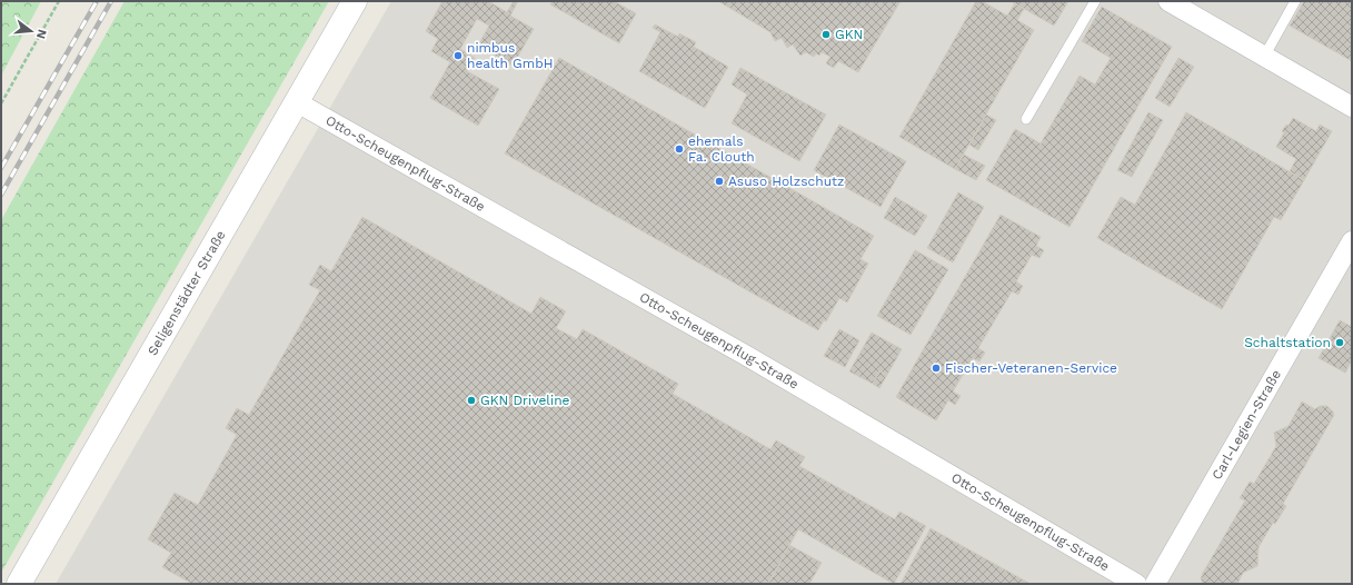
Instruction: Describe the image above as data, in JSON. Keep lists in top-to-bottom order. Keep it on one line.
{"streets":{"street":["Otto-Scheugenpflug-Straße","Seligenstädter Straße","Carl-Legien-Straße"]},"crossings":[["Otto-Scheugenpflug-Straße","Seligenstädter Straße"]],"places":["GKN","nimbus health GmbH","ehemals Fa. Clouth","Asuso Holzschutz","Schaltstation","Fischer-Veteranen-Service","GKN Driveline"],"north":"right"}
